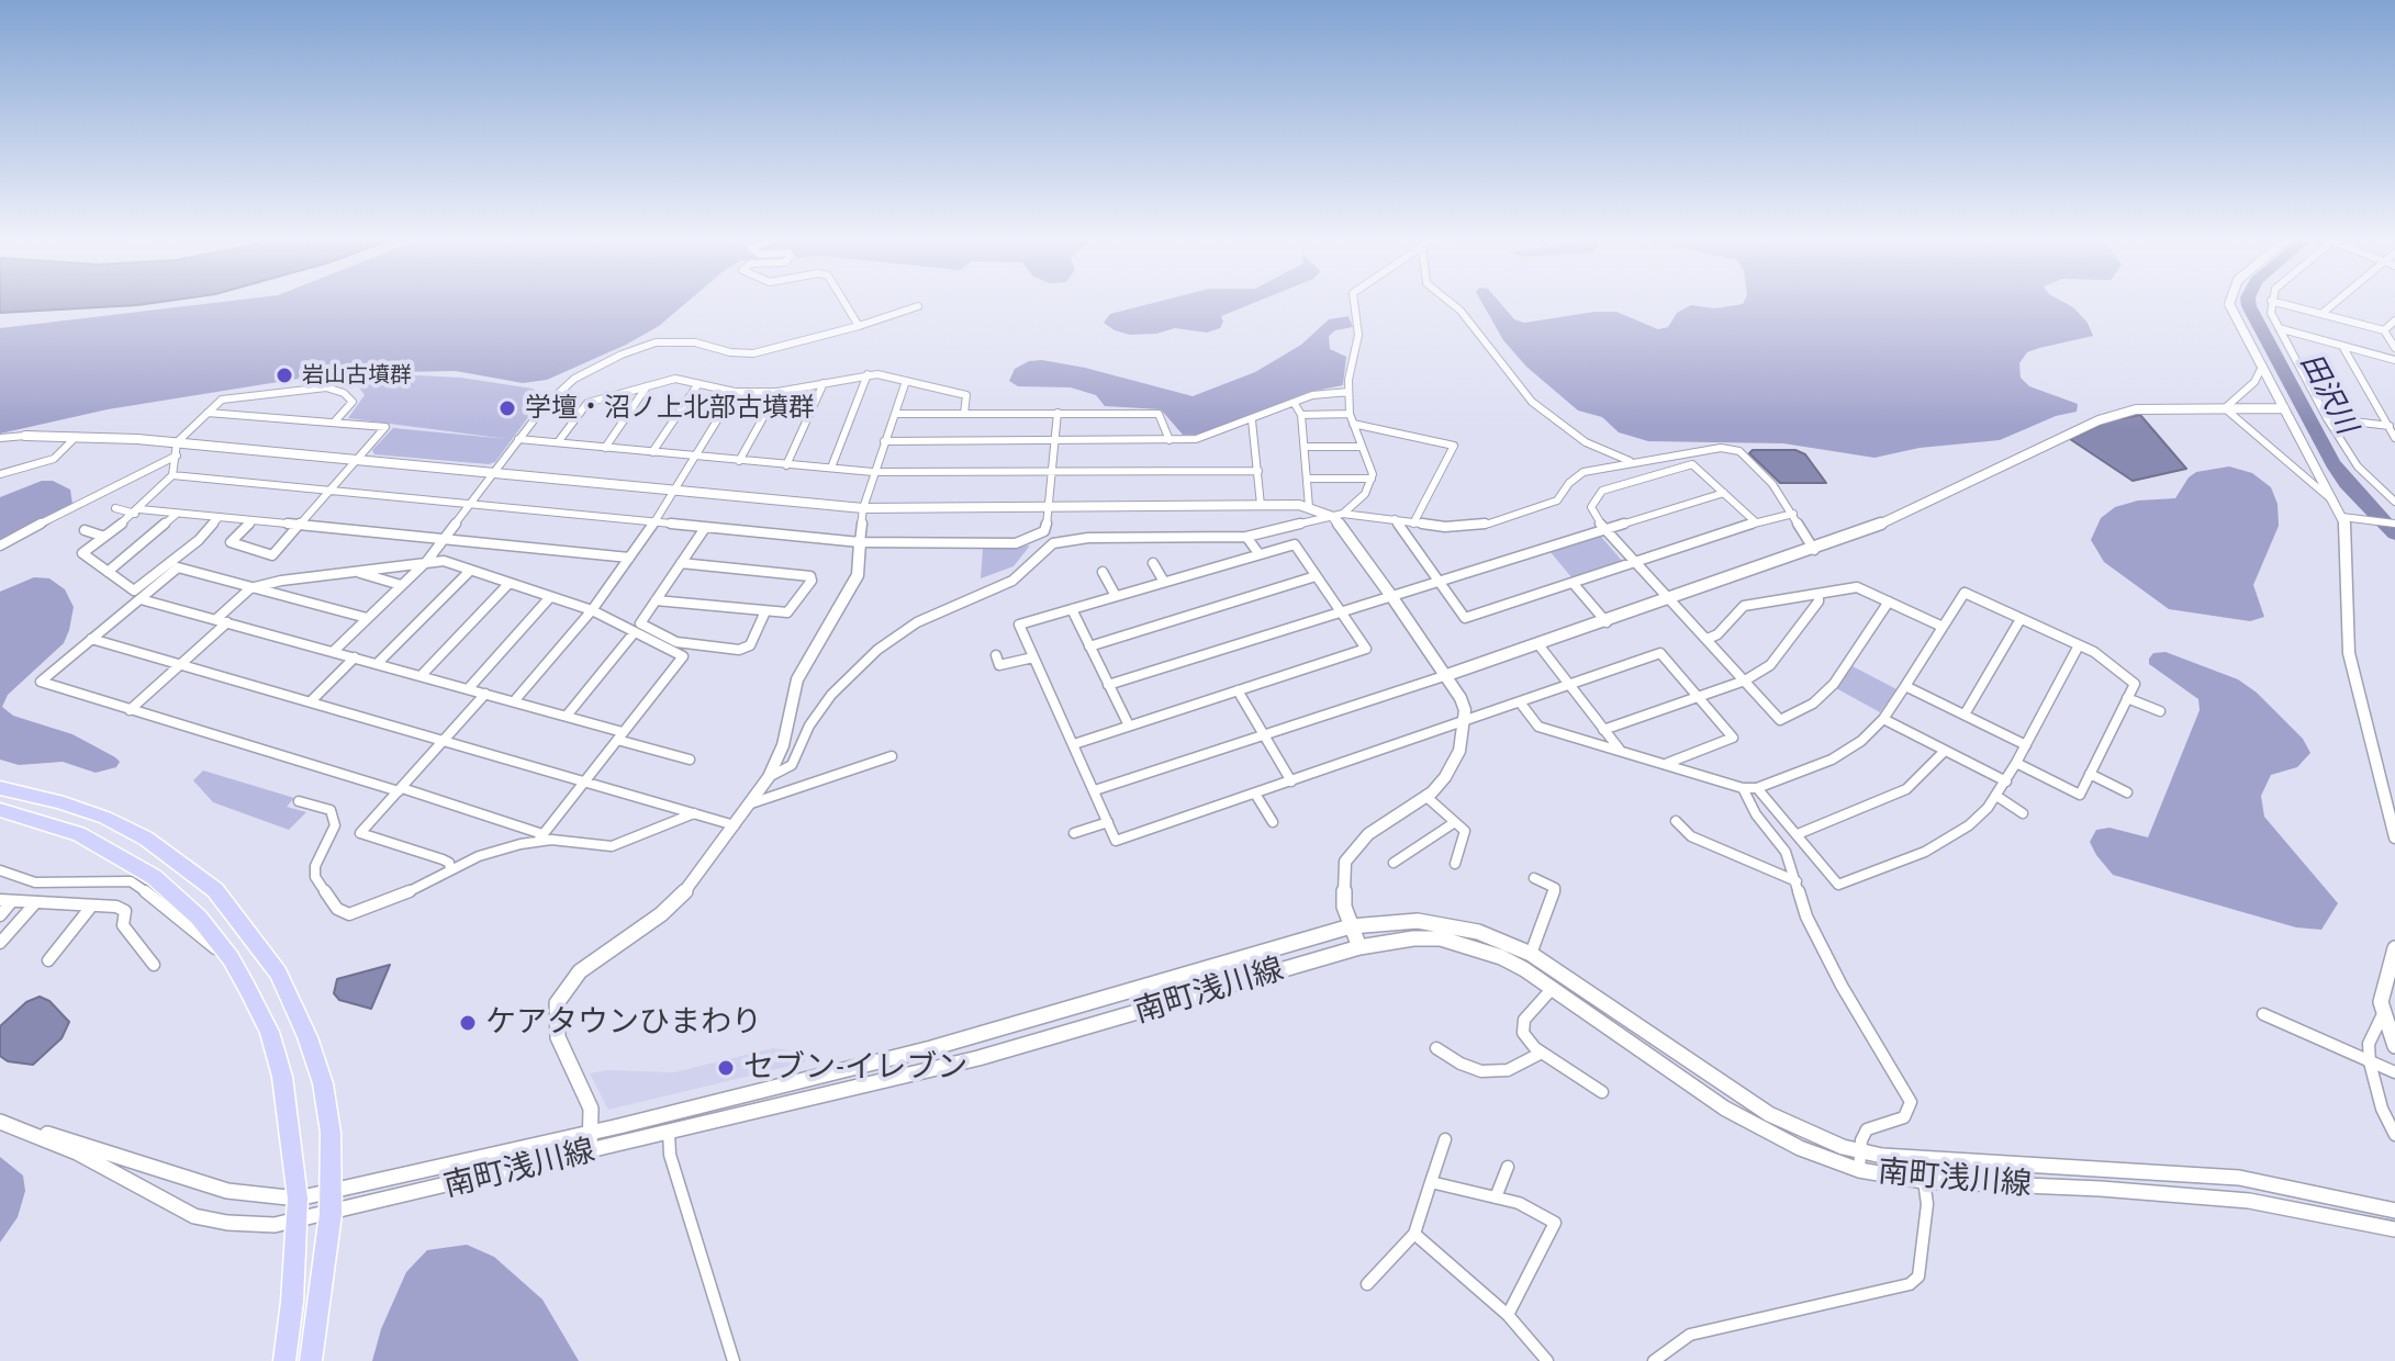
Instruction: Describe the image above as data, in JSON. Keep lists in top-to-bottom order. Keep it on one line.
{"streets":{"street":["南町浅川線"]},"water":["田沢川"],"places":["岩山古墳群","学壇・沼ノ上北部古墳群","ケアタウンひまわり","セブン-イレブン"]}
